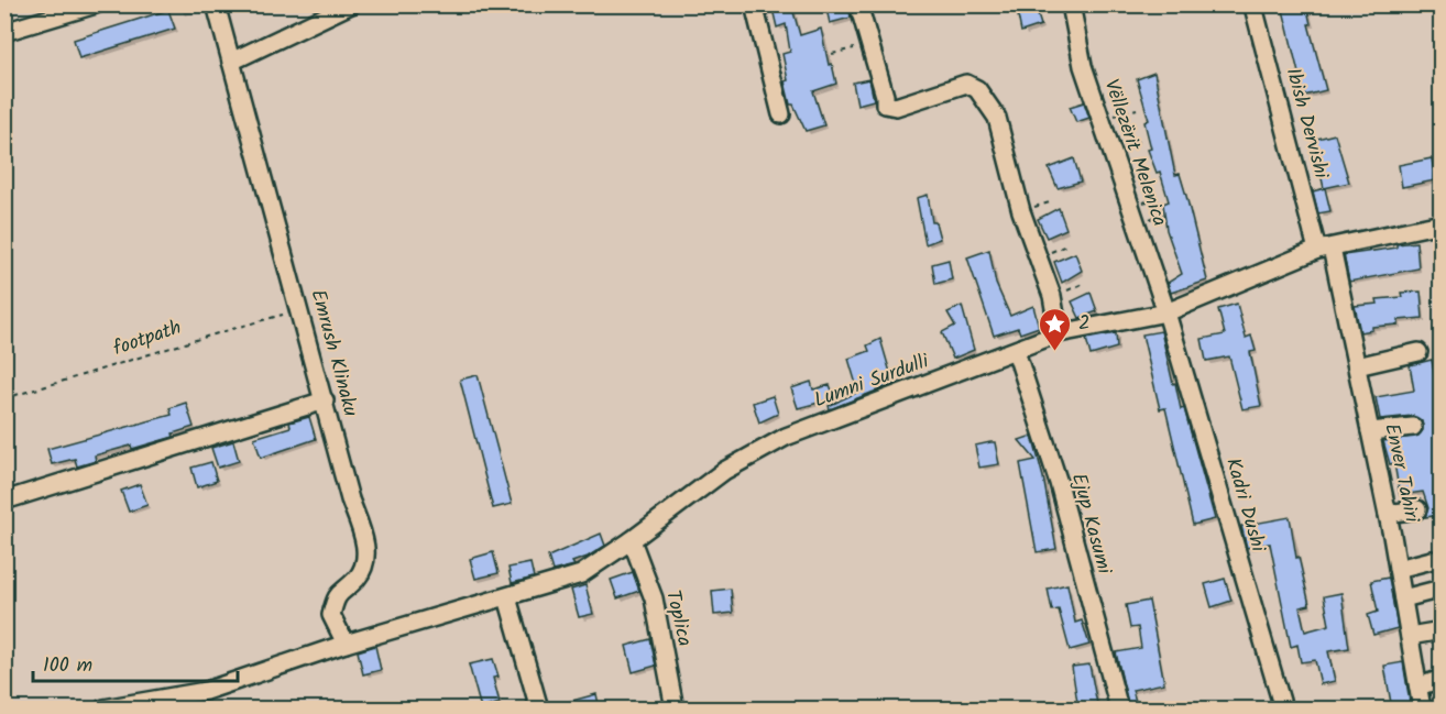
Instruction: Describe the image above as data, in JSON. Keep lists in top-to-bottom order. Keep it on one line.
{"streets":{"street":["Ibish Dervishi","Vëllezërit Melenica","Emrush Klinaku","Lumni Surdulli","Enver Tahiri","Kadri Dushi","Ejup Kasumi","Toplica"],"path":["footpath"]},"crossings":[["Ibish Dervishi","Lumni Surdulli"],["Ibish Dervishi","Enver Tahiri"],["Vëllezërit Melenica","Lumni Surdulli"],["Vëllezërit Melenica","Kadri Dushi"],["footpath","Emrush Klinaku"],["Emrush Klinaku","Lumni Surdulli"],["Lumni Surdulli","Enver Tahiri"],["Lumni Surdulli","Kadri Dushi"],["Lumni Surdulli","Ejup Kasumi"],["Lumni Surdulli","Toplica"]],"places":{"place":["2"]},"scale_bar":"100 m"}
